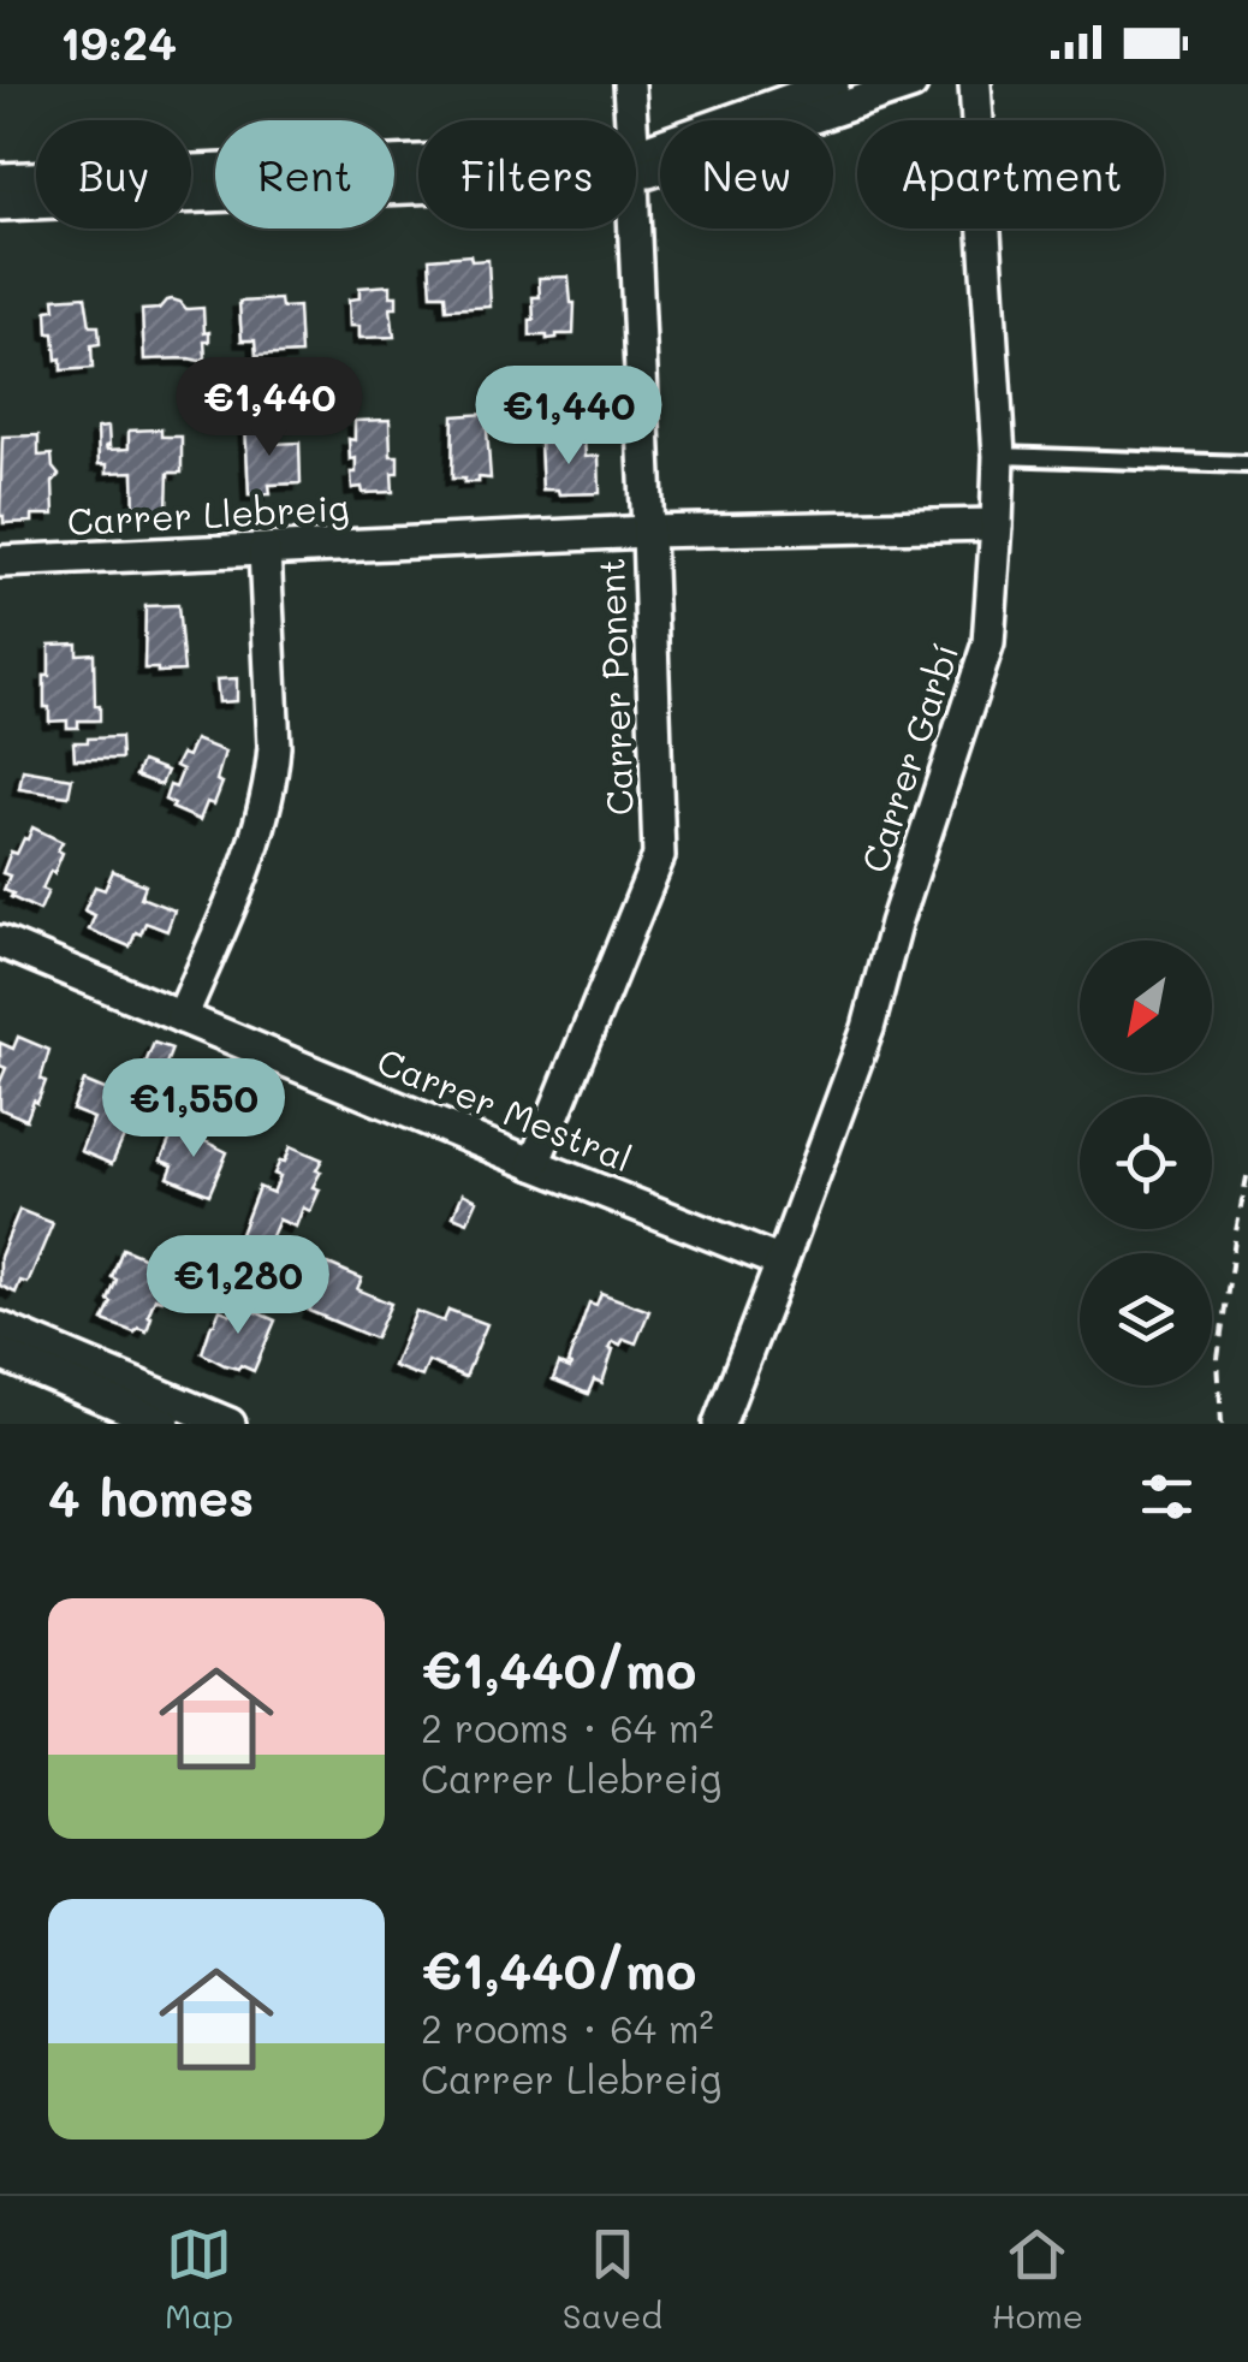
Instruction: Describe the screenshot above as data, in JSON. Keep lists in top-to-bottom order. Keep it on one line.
{"streets":{"street":["Carrer Llebreig","Carrer Ponent","Carrer Garbí","Carrer Mestral"]},"crossings":[["Carrer Llebreig","Carrer Ponent"],["Carrer Llebreig","Carrer Garbí"],["Carrer Ponent","Carrer Mestral"],["Carrer Garbí","Carrer Mestral"]],"north":"bottom left","page":{"status":"19:24","chip":["Buy","Rent","Filters","New","Apartment"],"price":["€1,440","€1,440","€1,550","€1,280"],"heading":"4 homes","list":[{"name":"€1,440/mo","note":"2 rooms · 64 m² · Carrer Llebreig"},{"name":"€1,440/mo","note":"2 rooms · 64 m² · Carrer Llebreig"}],"tabs":["Map","Saved","Home"]}}
